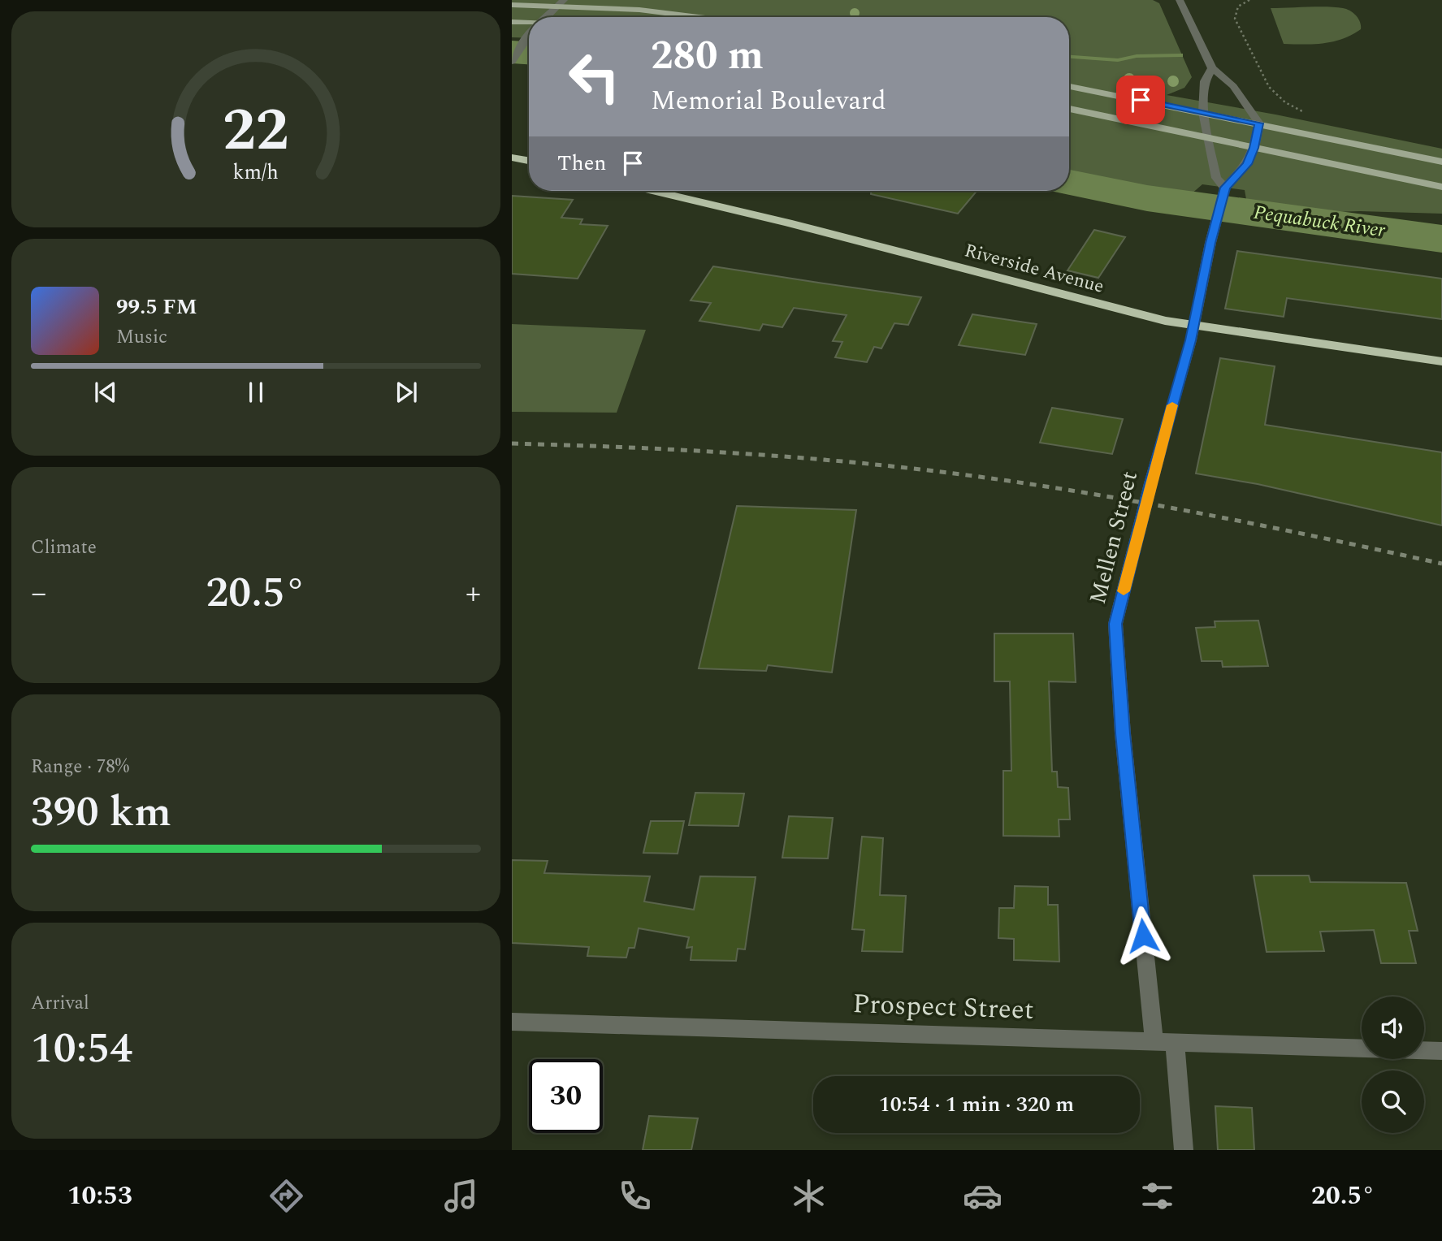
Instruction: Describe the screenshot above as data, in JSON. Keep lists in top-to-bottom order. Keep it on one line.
{"streets":{"highway":["Riverside Avenue"],"street":["Mellen Street","Prospect Street"]},"crossings":[["Riverside Avenue","Mellen Street"],["Mellen Street","Prospect Street"]],"water":["Pequabuck River"],"page":{"turn":["280 m","Memorial Boulevard"],"then":"Then","song":["99.5 FM","Music"],"tile":["Climate",["Range · 78%","390 km"],["Arrival","10:54"]],"heat":["−","20.5°","+"],"limit":"30","trip":"10:54 · 1 min · 320 m","tabs":["10:53","20.5°"],"gauge":["22","km/h"]}}
